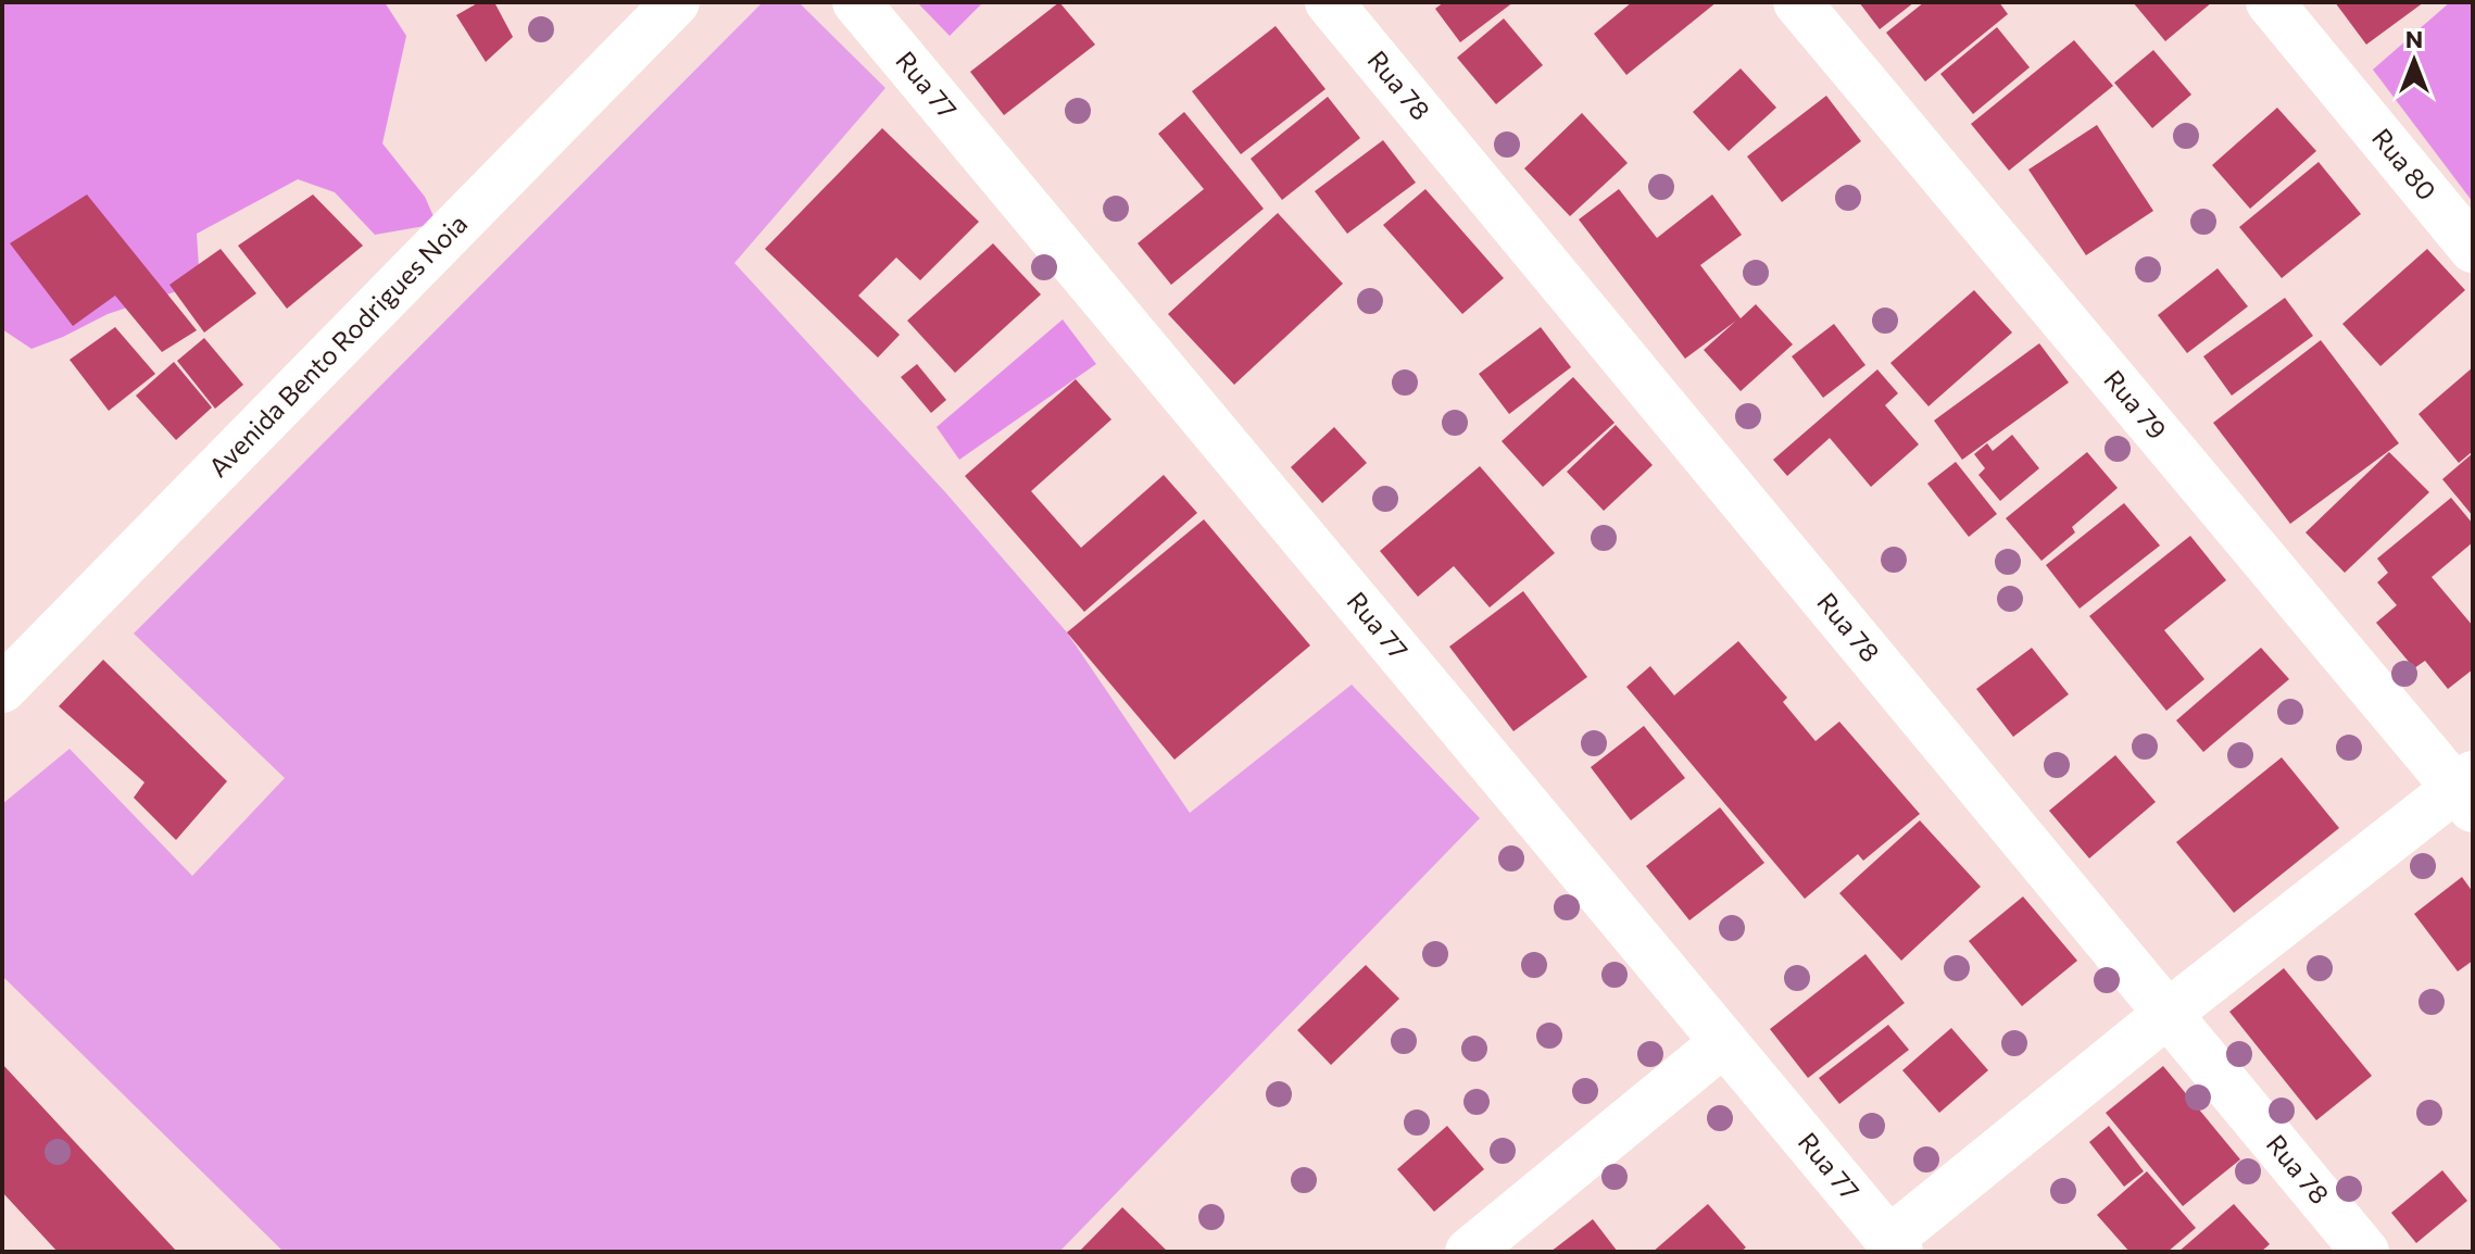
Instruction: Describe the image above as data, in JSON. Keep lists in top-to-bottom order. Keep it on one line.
{"streets":{"street":["Rua 78","Rua 77","Rua 80","Avenida Bento Rodrigues Noia","Rua 79"]},"north":"top"}
